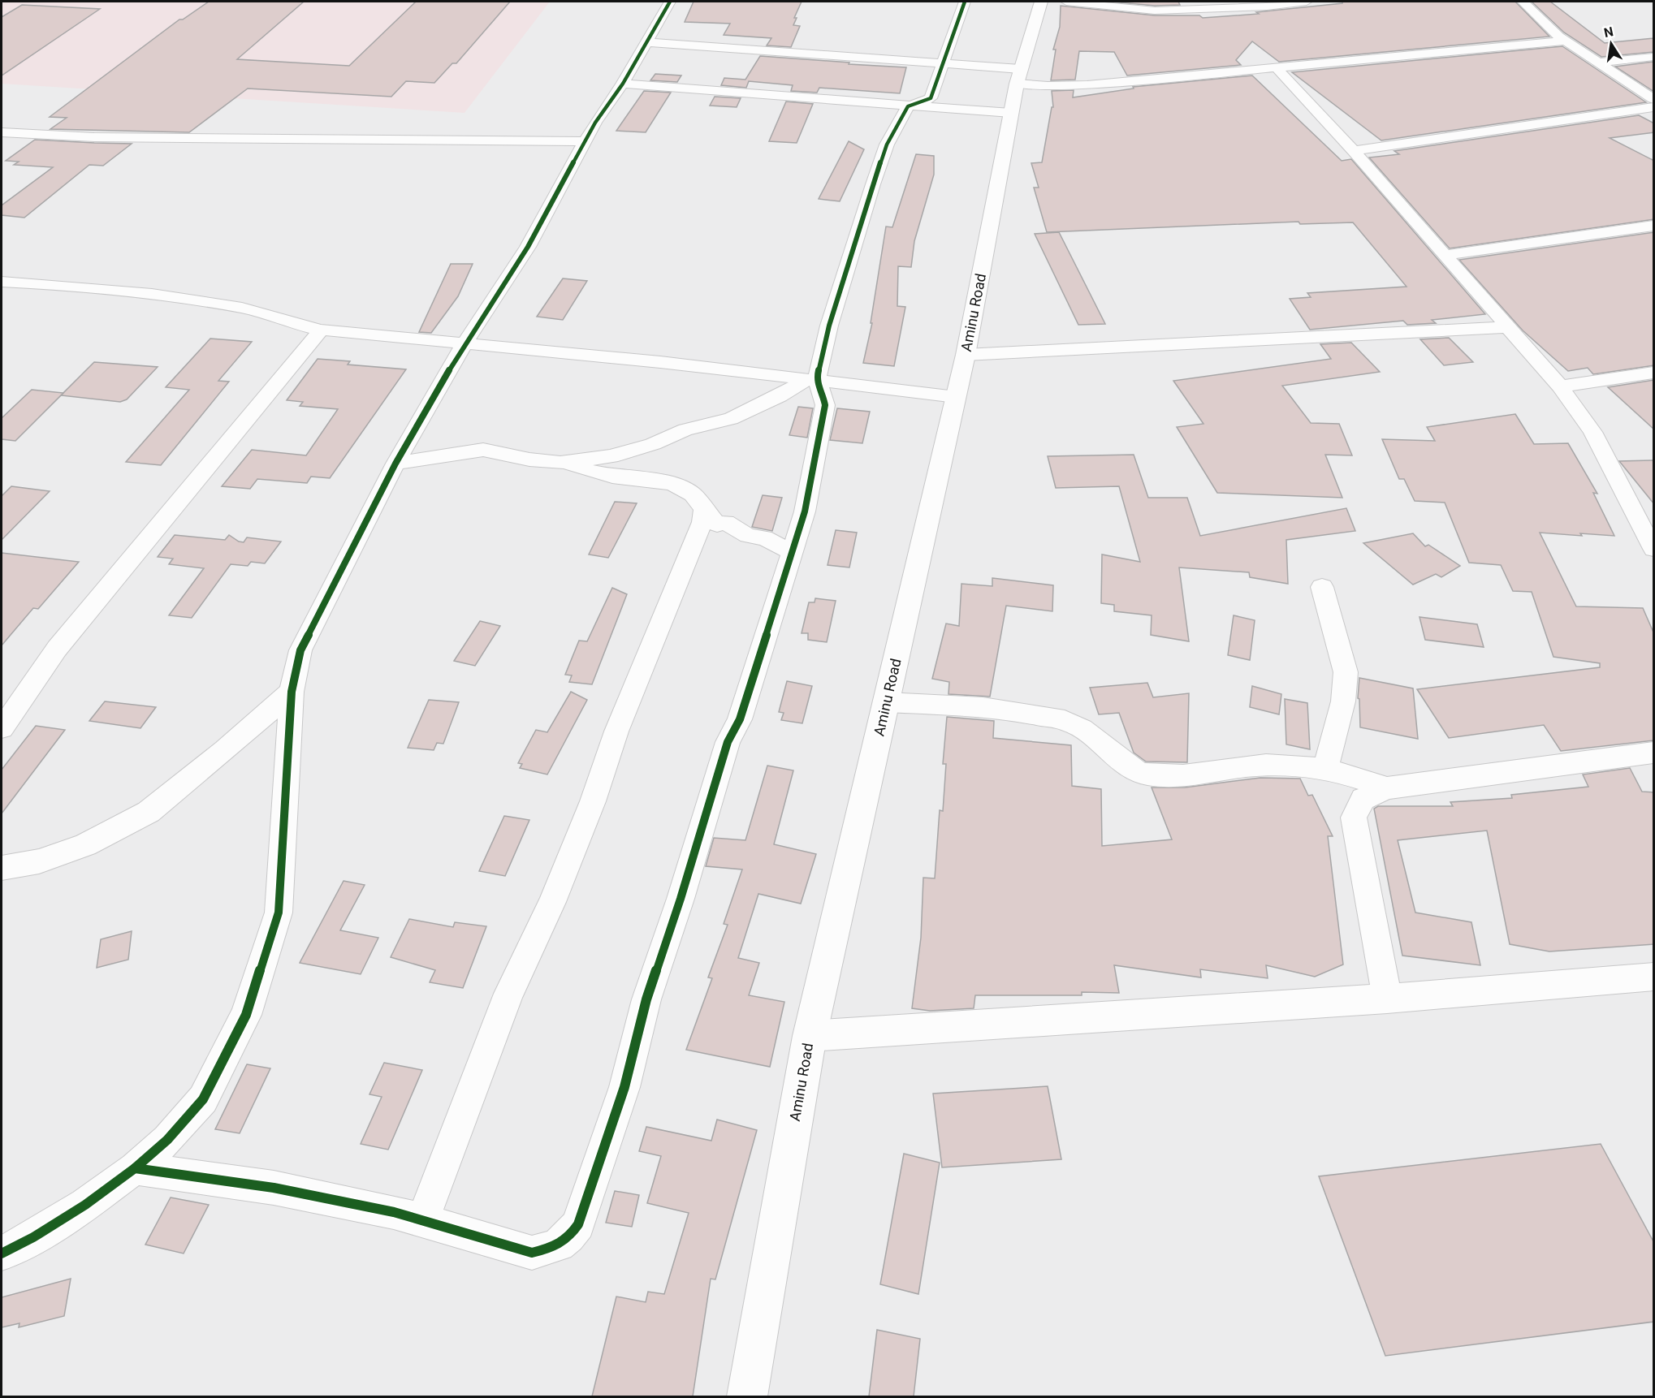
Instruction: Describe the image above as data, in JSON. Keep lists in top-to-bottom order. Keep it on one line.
{"streets":{"street":["Aminu Road"]},"north":"top"}
